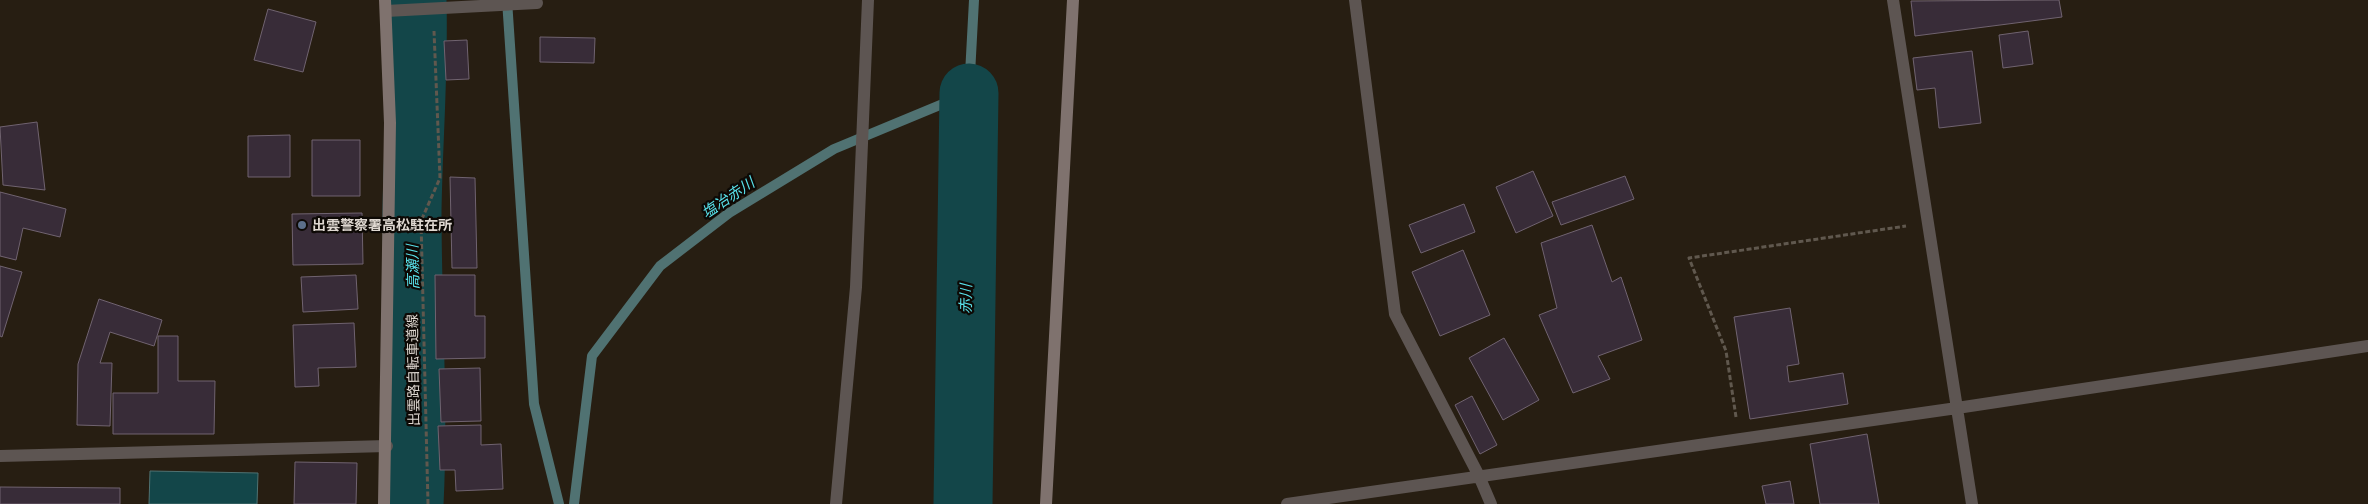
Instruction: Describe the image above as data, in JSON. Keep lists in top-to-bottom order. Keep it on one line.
{"streets":{"path":["出雲路自転車道線"]},"water":["塩冶赤川","高瀬川","赤川"],"places":["出雲警察署高松駐在所"]}
